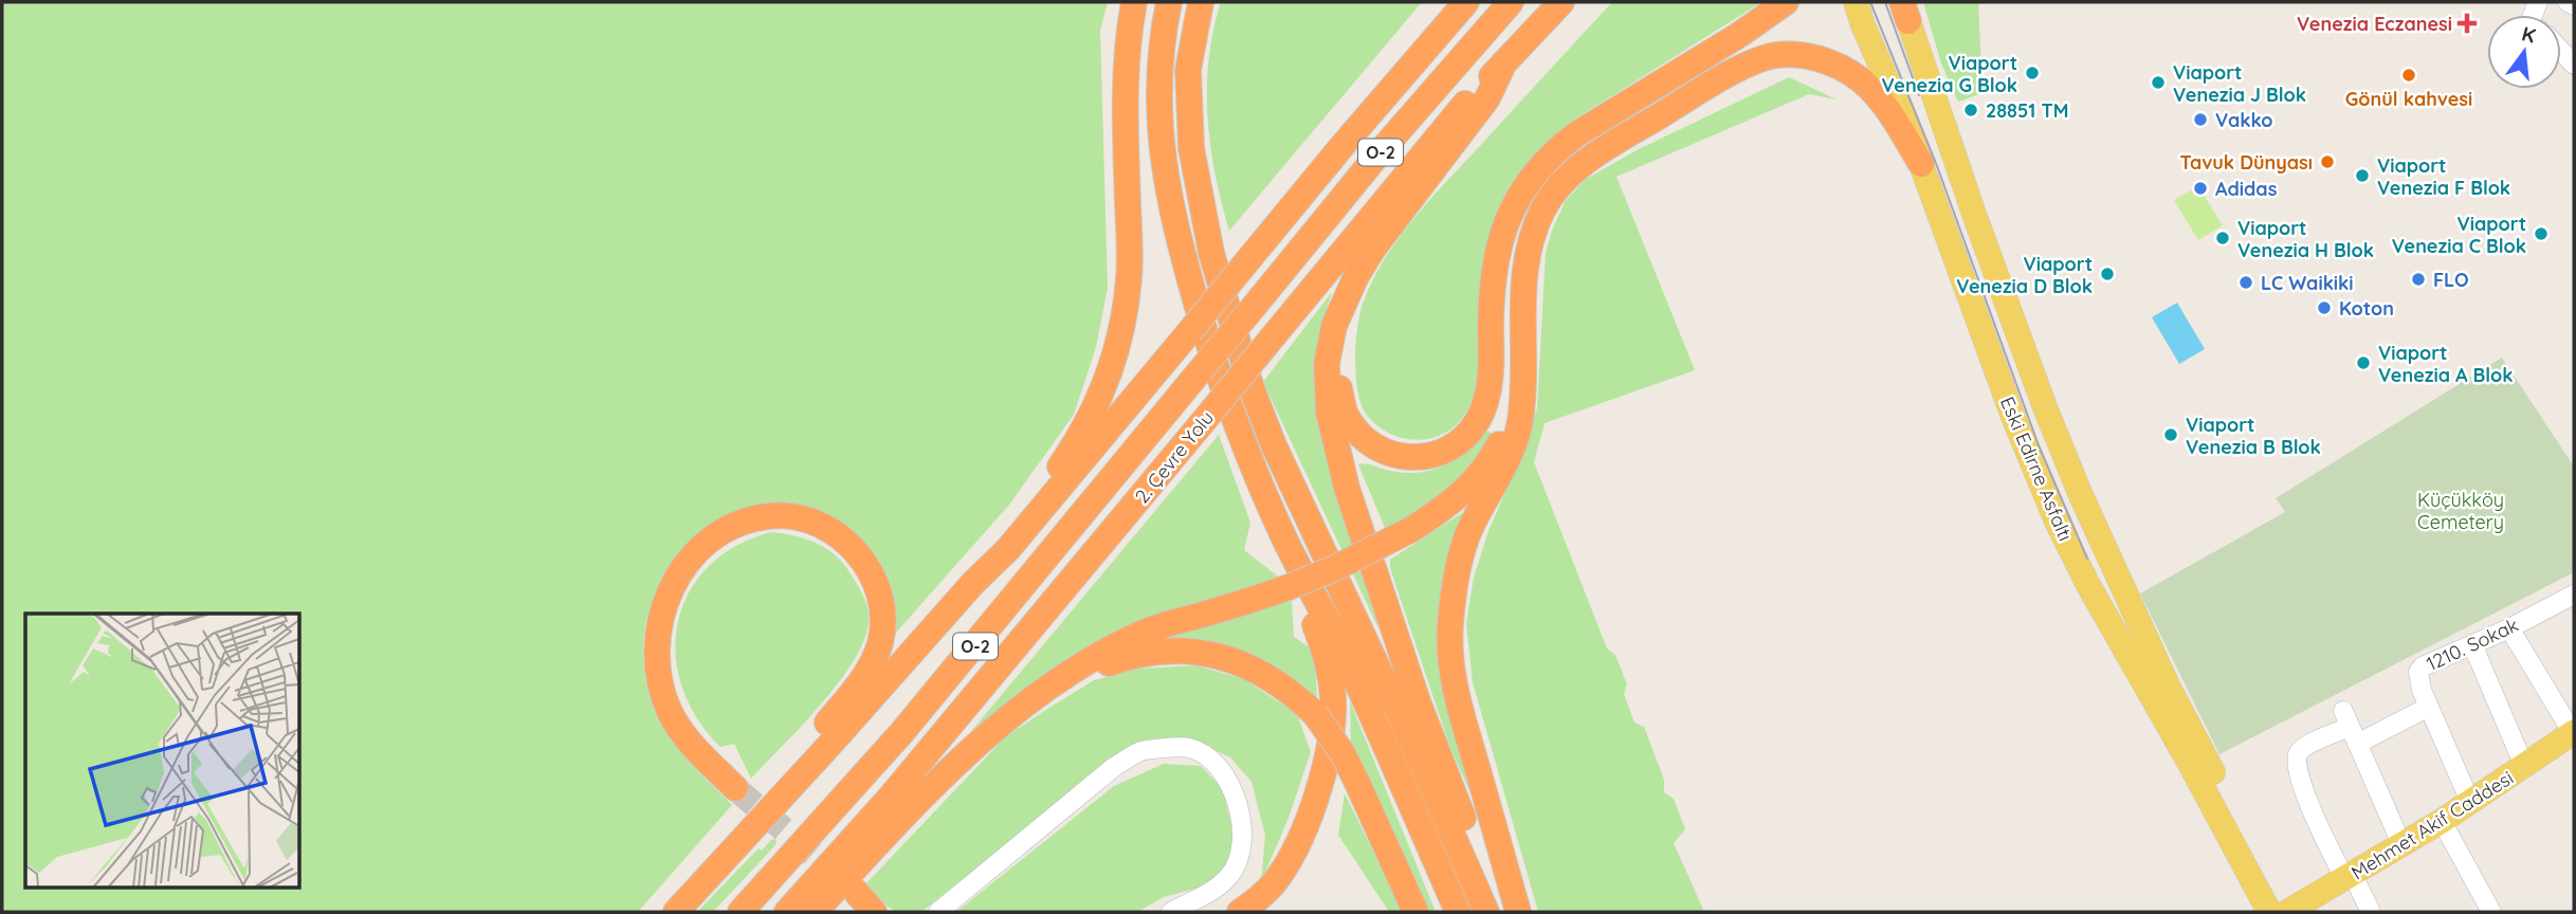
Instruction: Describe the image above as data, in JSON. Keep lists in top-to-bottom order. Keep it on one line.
{"streets":{"highway":["O-2","2. Çevre Yolu"],"main road":["Eski Edirne Asfaltı","Mehmet Akif Caddesi"],"street":["1210. Sokak"]},"crossings":[["Eski Edirne Asfaltı","Mehmet Akif Caddesi"],["1210. Sokak","Mehmet Akif Caddesi"]],"parks":["Küçükköy Cemetery"],"places":{"health":["Venezia Eczanesi"],"other":["Viaport Venezia G Blok","Gönül kahvesi","Viaport Venezia J Blok","28851 TM","Vakko","Tavuk Dünyası","Viaport Venezia F Blok","Adidas","Viaport Venezia C Blok","Viaport Venezia H Blok","Viaport Venezia D Blok","FLO","LC Waikiki","Koton","Viaport Venezia A Blok","Viaport Venezia B Blok"]},"north":"top"}
